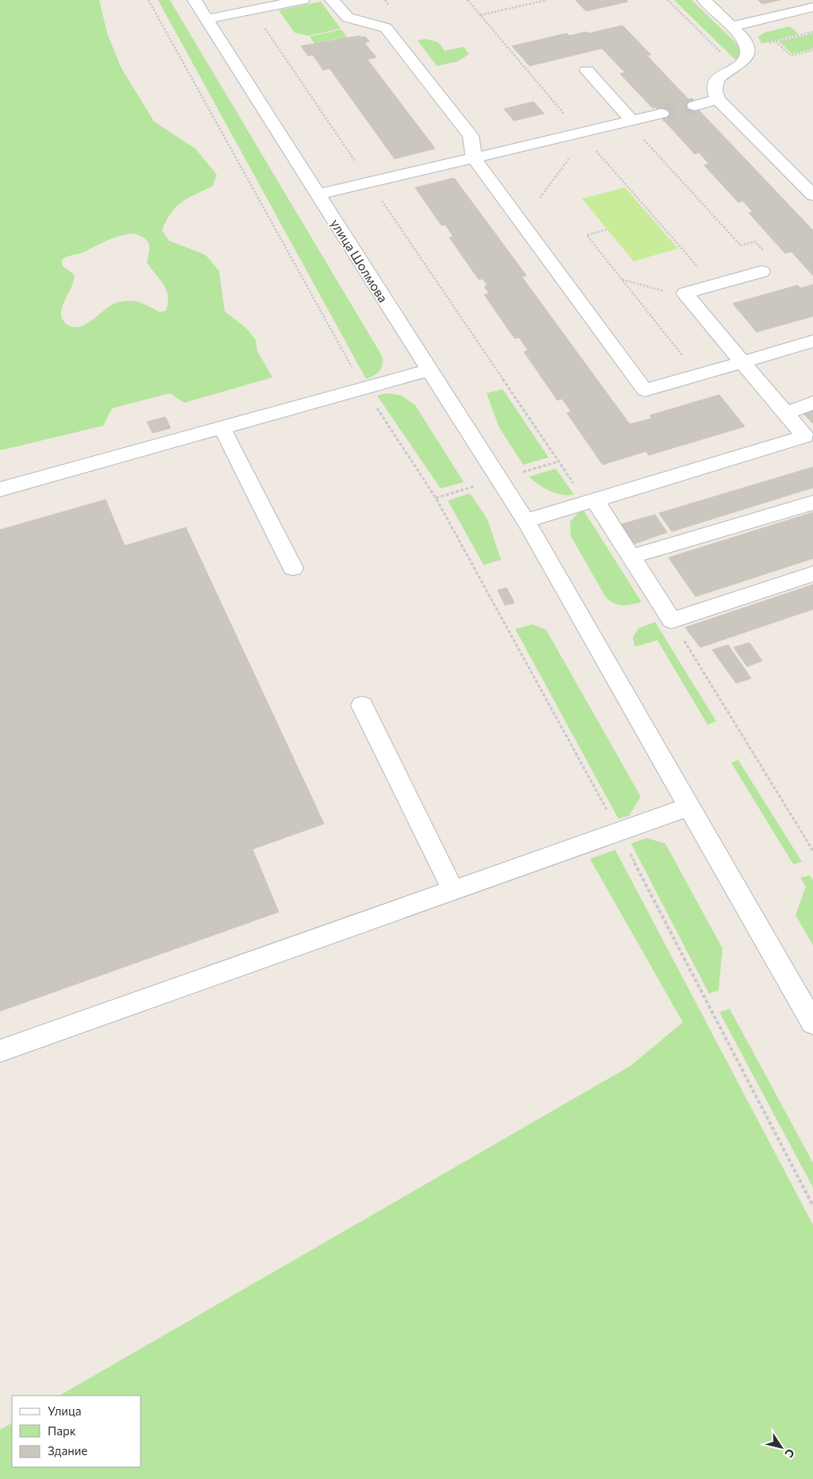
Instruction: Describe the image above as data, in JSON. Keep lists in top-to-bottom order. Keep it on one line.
{"streets":{"street":["улица Шолмова"]},"legend":["Улица","Парк","Здание"],"north":"bottom right"}
